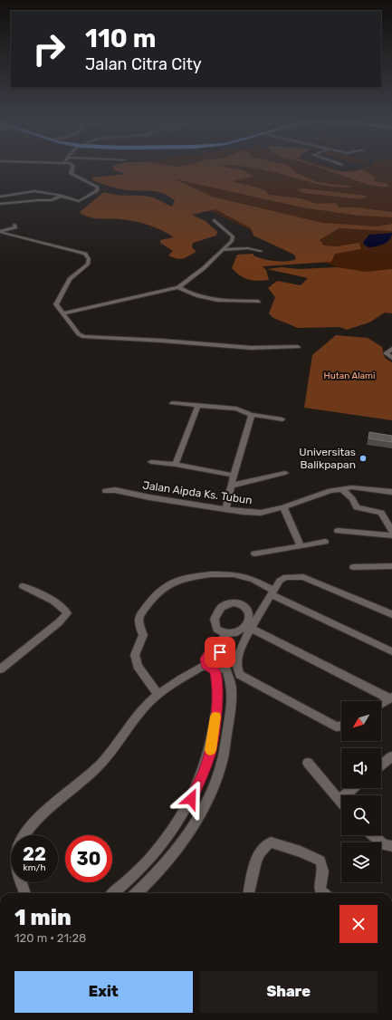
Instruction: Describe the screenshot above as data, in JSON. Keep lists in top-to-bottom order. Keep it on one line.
{"streets":{"street":["Jalan Aipda Ks. Tubun"]},"parks":["Hutan Alami"],"places":["Universitas Balikpapan"],"north":"bottom left","page":{"turn":["110 m","Jalan Citra City"],"speed":"22 km/h","limit":"30","heading":["1 min","120 m · 21:28"],"buttons":["Exit","Share"]}}
